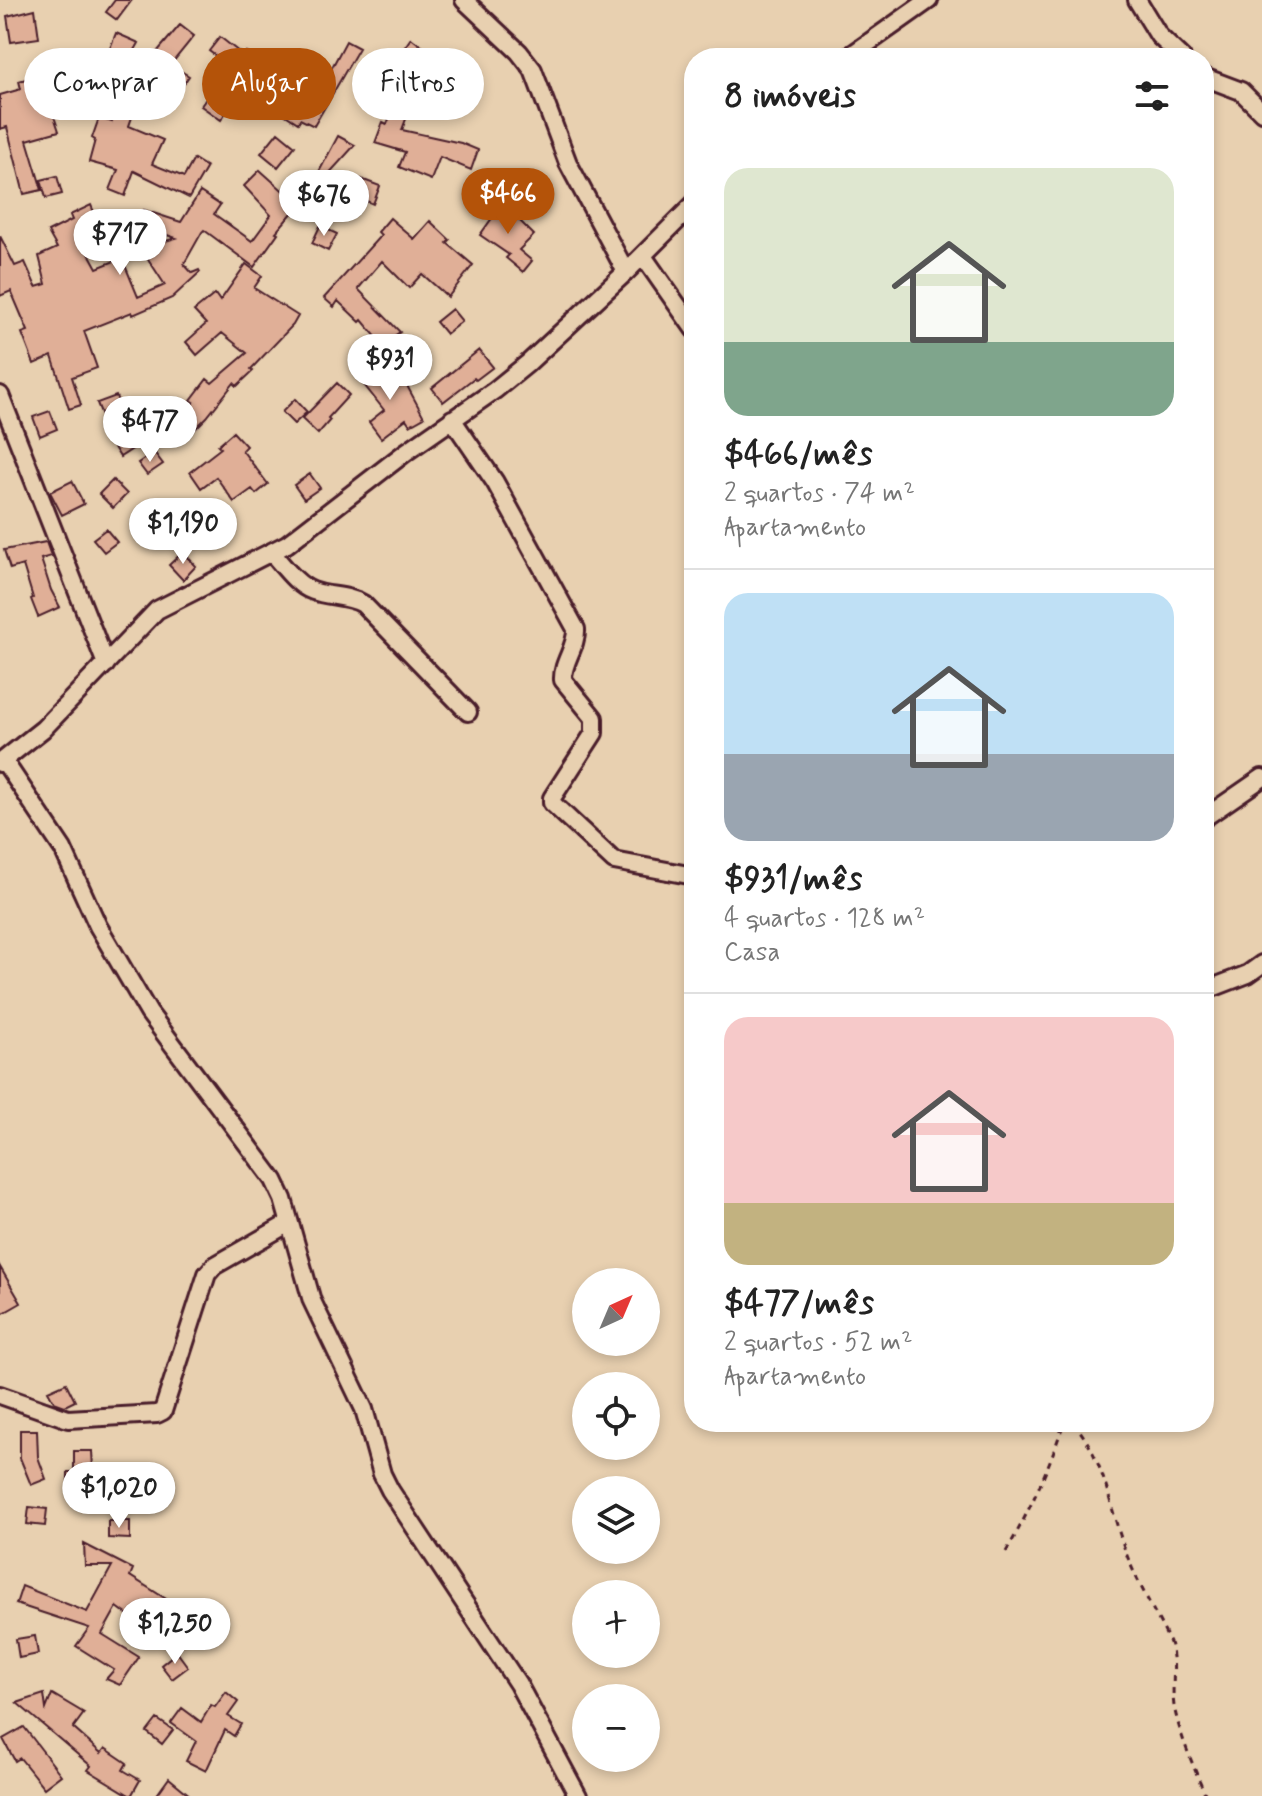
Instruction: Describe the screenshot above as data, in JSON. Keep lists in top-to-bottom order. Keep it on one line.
{"north":"top right","page":{"chip":["Comprar","Alugar","Filtros"],"heading":"8 imóveis","list":[{"name":"$466/mês","note":"2 quartos · 74 m² · Apartamento"},{"name":"$931/mês","note":"4 quartos · 128 m² · Casa"},{"name":"$477/mês","note":"2 quartos · 52 m² · Apartamento"}],"price":["$466","$676","$717","$931","$477","$1,190","$1,020","$1,250"],"map_buttons":["+","−"]}}
